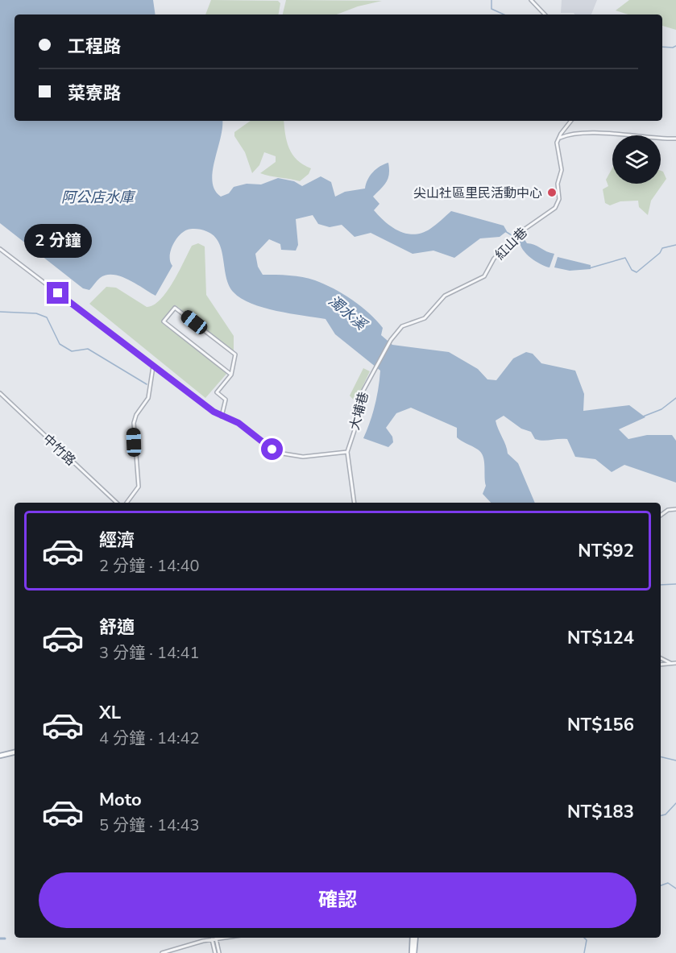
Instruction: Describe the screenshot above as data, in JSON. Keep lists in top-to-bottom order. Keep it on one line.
{"streets":{"street":["紅山巷","大埔巷","中竹路"]},"crossings":[["紅山巷","大埔巷"]],"water":["阿公店水庫","濁水溪"],"places":["尖山社區里民活動中心"],"page":{"banner":["工程路","菜寮路"],"bubble":"2 分鐘","list":[{"name":"經濟","note":"2 分鐘 · 14:40","value":"NT$92"},{"name":"舒適","note":"3 分鐘 · 14:41","value":"NT$124"},{"name":"XL","note":"4 分鐘 · 14:42","value":"NT$156"},{"name":"Moto","note":"5 分鐘 · 14:43","value":"NT$183"}],"buttons":"確認"}}
